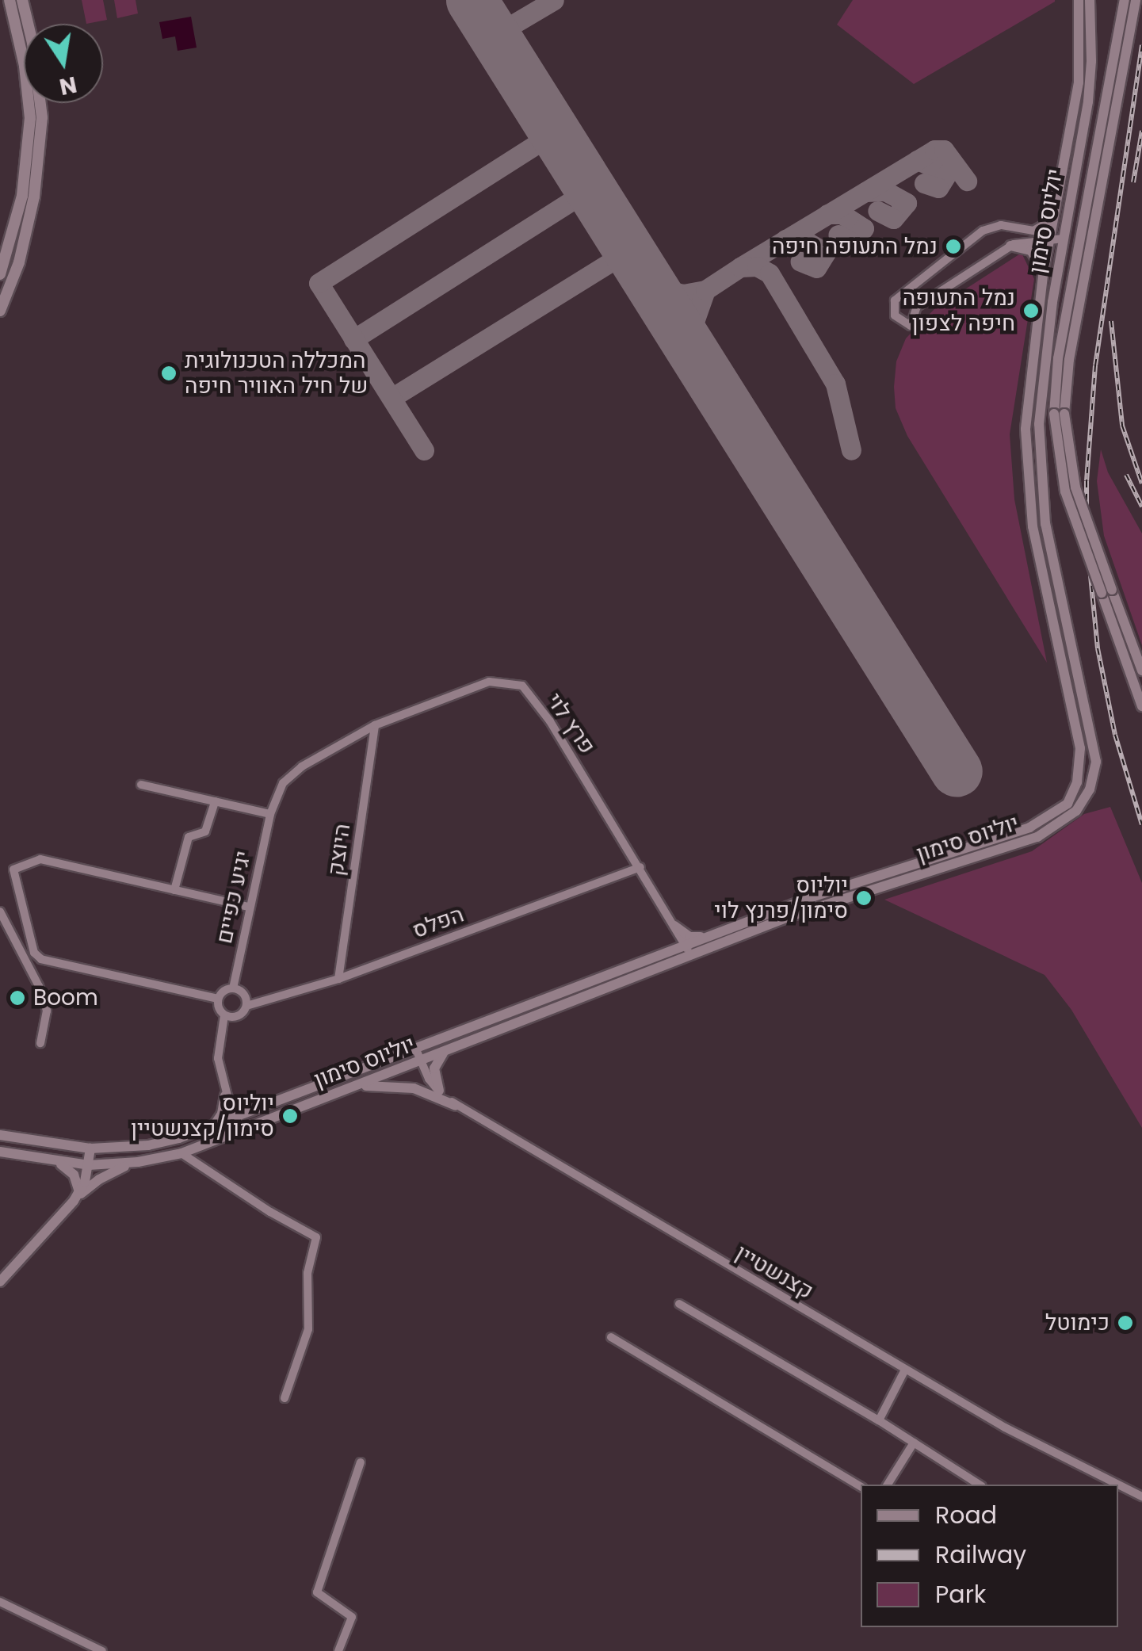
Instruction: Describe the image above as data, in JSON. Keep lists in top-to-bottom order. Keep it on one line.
{"streets":{"street":["יוליוס סימון","פרץ לוי","היוצק","יגיע כפיים","הפלס","קצנשטיין"]},"crossings":[["יוליוס סימון","פרץ לוי"],["יוליוס סימון","קצנשטיין"],["פרץ לוי","היוצק"],["פרץ לוי","יגיע כפיים"],["פרץ לוי","הפלס"],["היוצק","הפלס"],["יגיע כפיים","הפלס"]],"places":["נמל התעופה חיפה","נמל התעופה חיפה לצפון","המכללה הטכנולוגית של חיל האוויר חיפה","יוליוס סימון/פרנץ לוי","Boom","יוליוס סימון/קצנשטיין","כימוטל"],"legend":["Road","Railway","Park"],"north":"bottom"}
